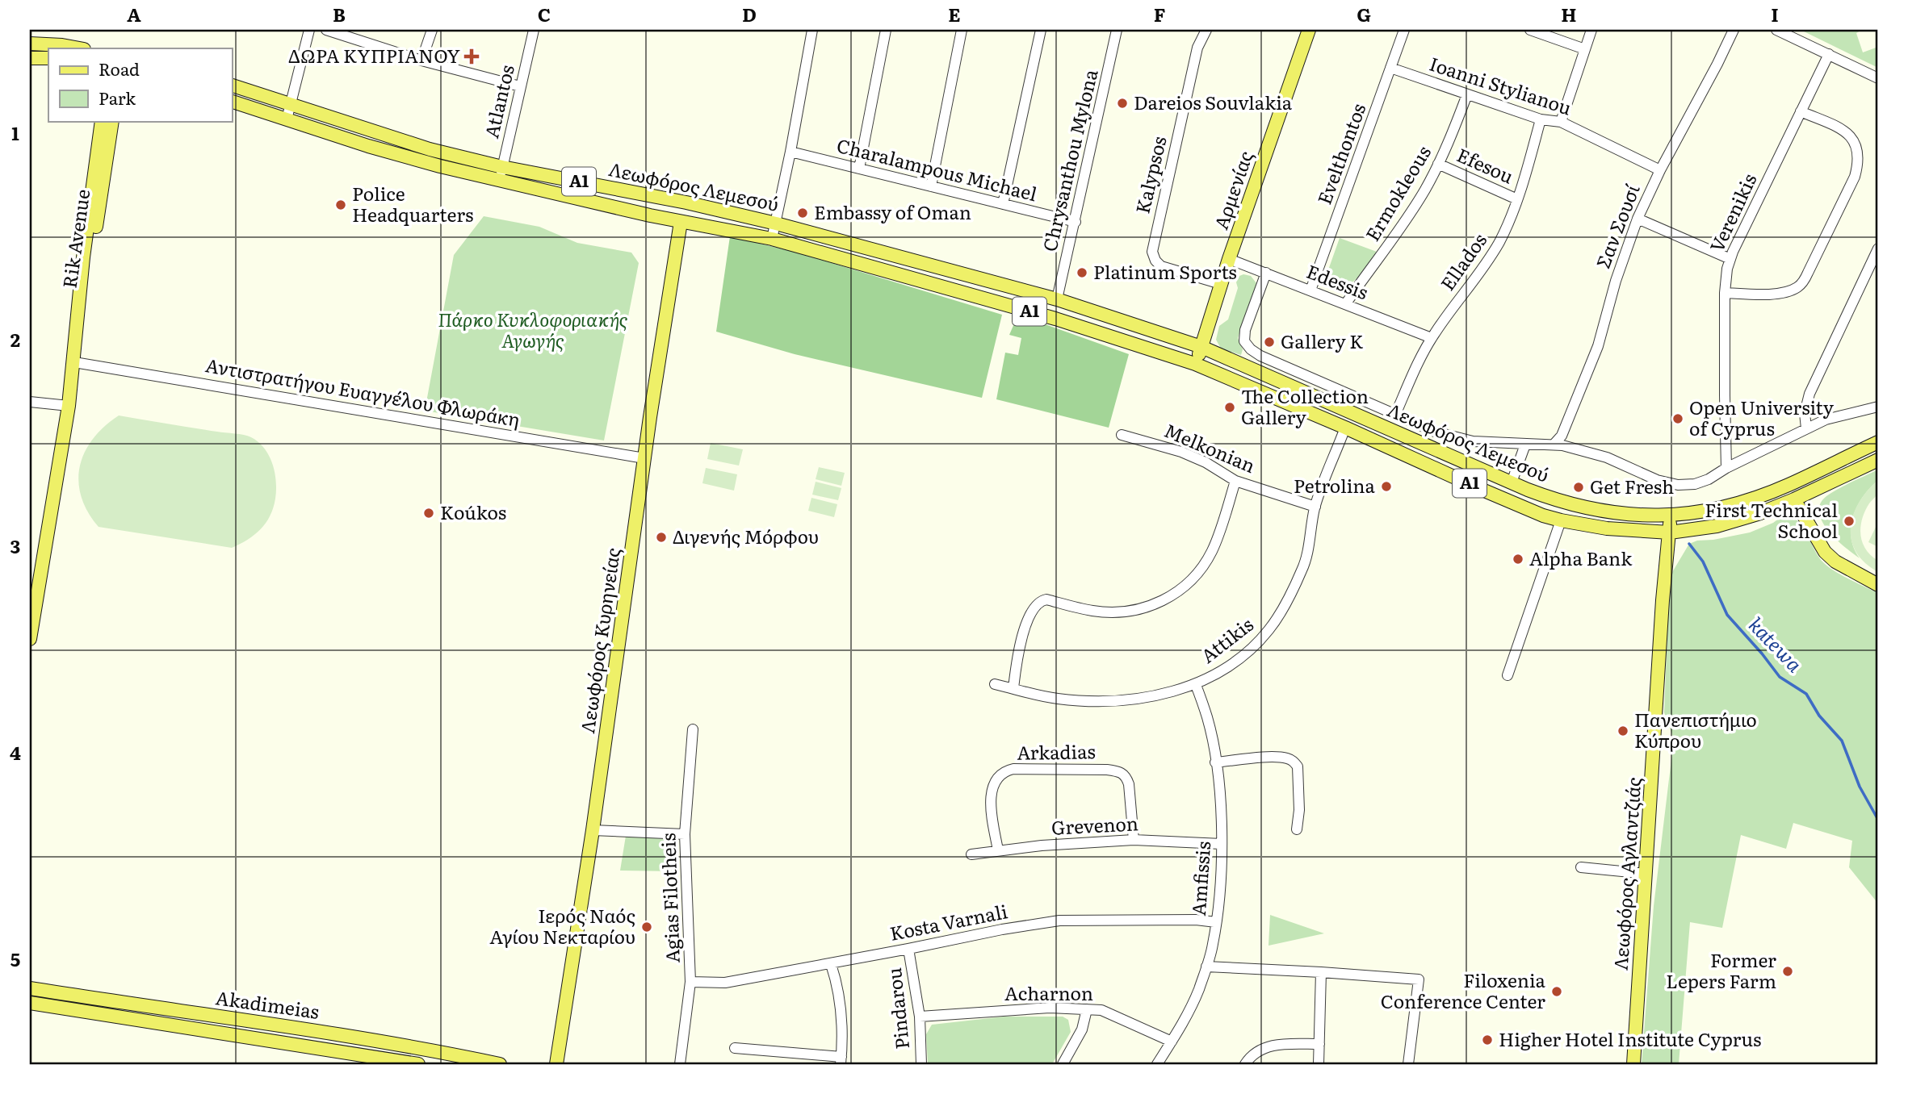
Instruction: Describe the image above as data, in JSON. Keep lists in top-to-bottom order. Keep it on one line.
{"streets":{"main road":["A1","Λεωφόρος Λεμεσού","Αρμενίας","Rik Avenue","Λεωφόρος Κυρηνείας","Λεωφόρος Αγλαντζιάς","Akadimeias"],"street":["Ioanni Stylianou","Atlantos","Evelthontos","Chrysanthou Mylona","Efesou","Charalampous Michael","Kalypsos","Ermokleous","Verenikis","Σαν Σουσί","Ellados","Edessis","Αντιστρατήγου Ευαγγέλου Φλωράκη","Melkonian","Attikis","Arkadias","Grevenon","Amfissis","Agias Filotheis","Kosta Varnali","Acharnon","Pindarou"]},"crossings":[["Ioanni Stylianou","Evelthontos"],["Ioanni Stylianou","Ermokleous"],["Ioanni Stylianou","Σαν Σουσί"],["Ioanni Stylianou","Ellados"],["Atlantos","Λεωφόρος Λεμεσού"],["Evelthontos","Edessis"],["Chrysanthou Mylona","Charalampous Michael"],["Chrysanthou Mylona","Λεωφόρος Λεμεσού"],["Efesou","Ermokleous"],["Efesou","Ellados"],["Kalypsos","Αρμενίας"],["Λεωφόρος Λεμεσού","Αρμενίας"],["Λεωφόρος Λεμεσού","Λεωφόρος Κυρηνείας"],["Λεωφόρος Λεμεσού","Attikis"],["Λεωφόρος Λεμεσού","Λεωφόρος Αγλαντζιάς"],["Αρμενίας","Edessis"],["Ermokleous","Edessis"],["Rik Avenue","Αντιστρατήγου Ευαγγέλου Φλωράκη"],["Ellados","Edessis"],["Αντιστρατήγου Ευαγγέλου Φλωράκη","Λεωφόρος Κυρηνείας"],["Melkonian","Attikis"],["Attikis","Amfissis"],["Arkadias","Grevenon"],["Grevenon","Amfissis"],["Amfissis","Kosta Varnali"],["Amfissis","Acharnon"],["Agias Filotheis","Kosta Varnali"],["Kosta Varnali","Pindarou"],["Acharnon","Pindarou"]],"water":["katewa"],"parks":["Πάρκο Κυκλοφοριακής Αγωγής"],"places":{"health":["ΔΩΡΑ ΚΥΠΡΙΑΝΟΥ"],"other":["Dareios Souvlakia","Police Headquarters","Embassy of Oman","Platinum Sports","Gallery K","The Collection Gallery","Open University of Cyprus","Petrolina","Get Fresh","Koúkos","First Technical School","Διγενής Μόρφου","Alpha Bank","Πανεπιστήμιο Κύπρου","Ιερός Ναός Αγίου Νεκταρίου","Former Lepers Farm","Filoxenia Conference Center","Higher Hotel Institute Cyprus"]},"legend":["Road","Park"],"grid":{"columns":["A","B","C","D","E","F","G","H","I"],"rows":["1","2","3","4","5"]}}
